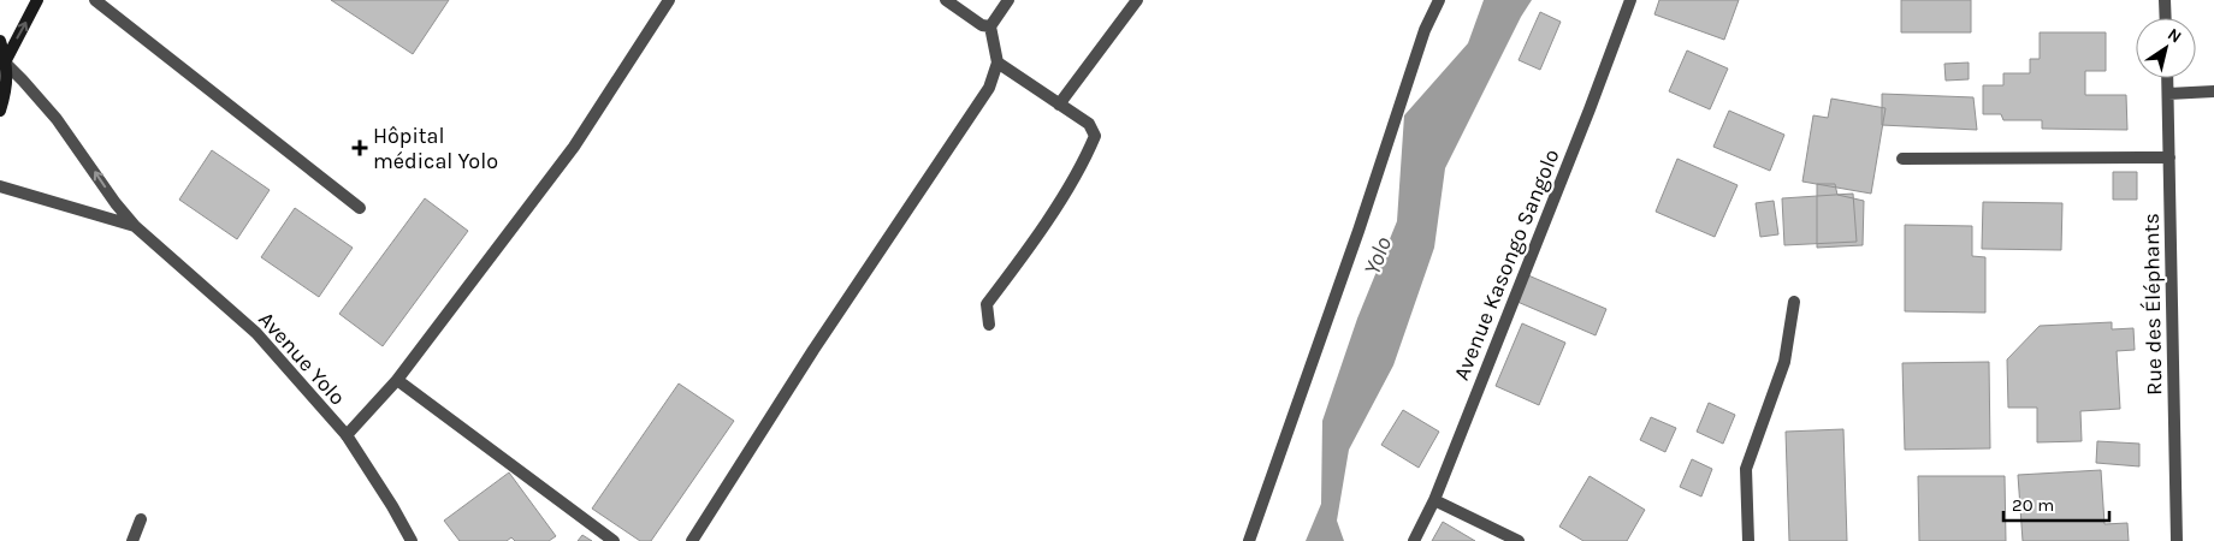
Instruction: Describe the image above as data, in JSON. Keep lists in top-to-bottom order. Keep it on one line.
{"streets":{"street":["Avenue Kasongo Sangolo","Rue des Éléphants","Avenue Yolo"]},"water":["Yolo"],"places":{"health":["Hôpital médical Yolo"]},"scale_bar":"20 m","north":"top right"}
